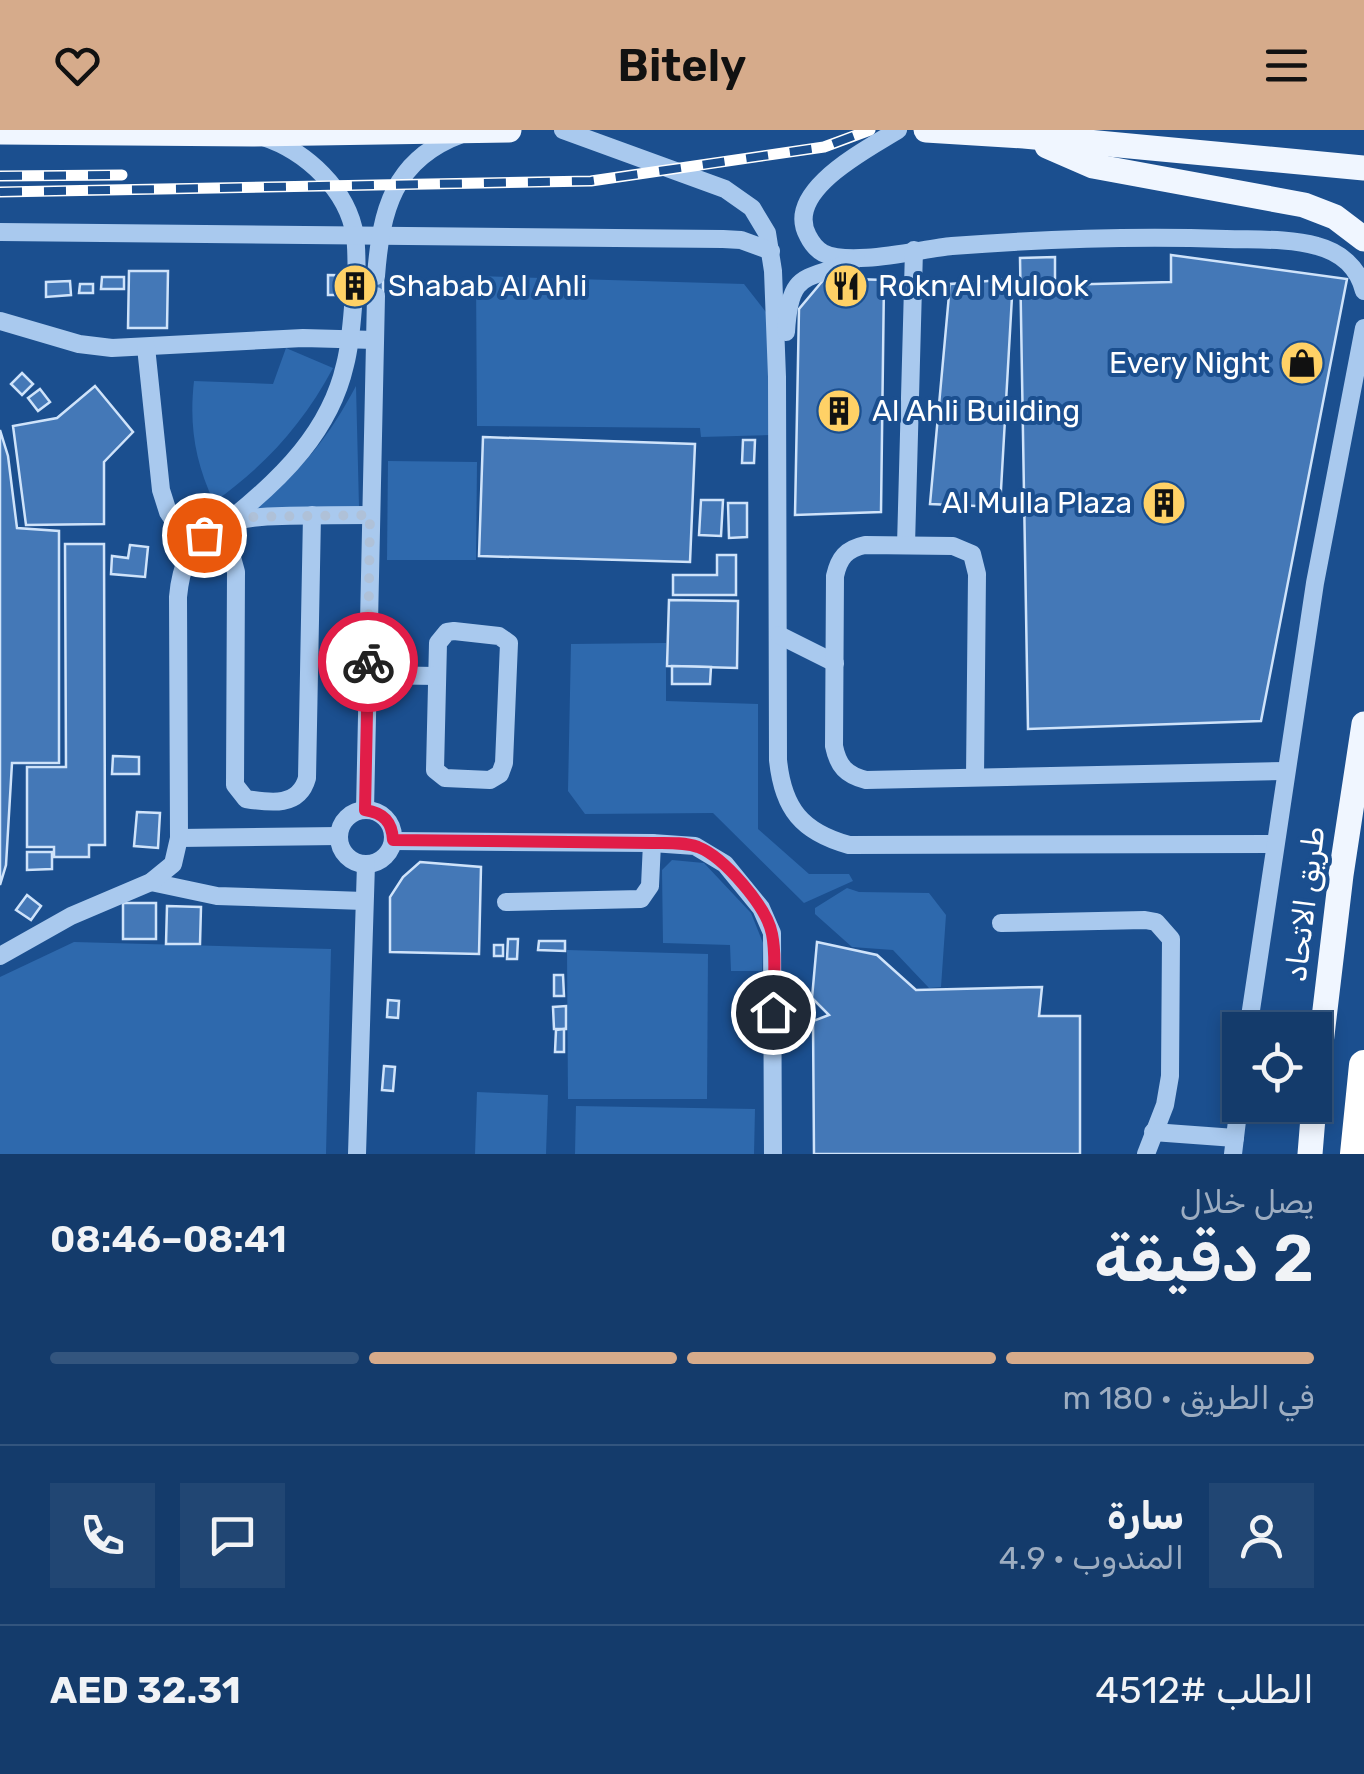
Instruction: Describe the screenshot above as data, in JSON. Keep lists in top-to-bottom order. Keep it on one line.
{"streets":{"main road":["طريق الاتحاد"]},"places":{"building":["Shabab Al Ahli","Al Ahli Building","Al Mulla Plaza"],"restaurant":["Rokn Al Mulook"],"shop":["Every Night"]},"page":{"header":"Bitely","heading":["2 دقيقة","يصل خلال","08:41–08:46"],"panel":["سارة","المندوب · 4.9","الطلب #4512","AED 32.31"],"bar":"في الطريق · 180 m"}}
